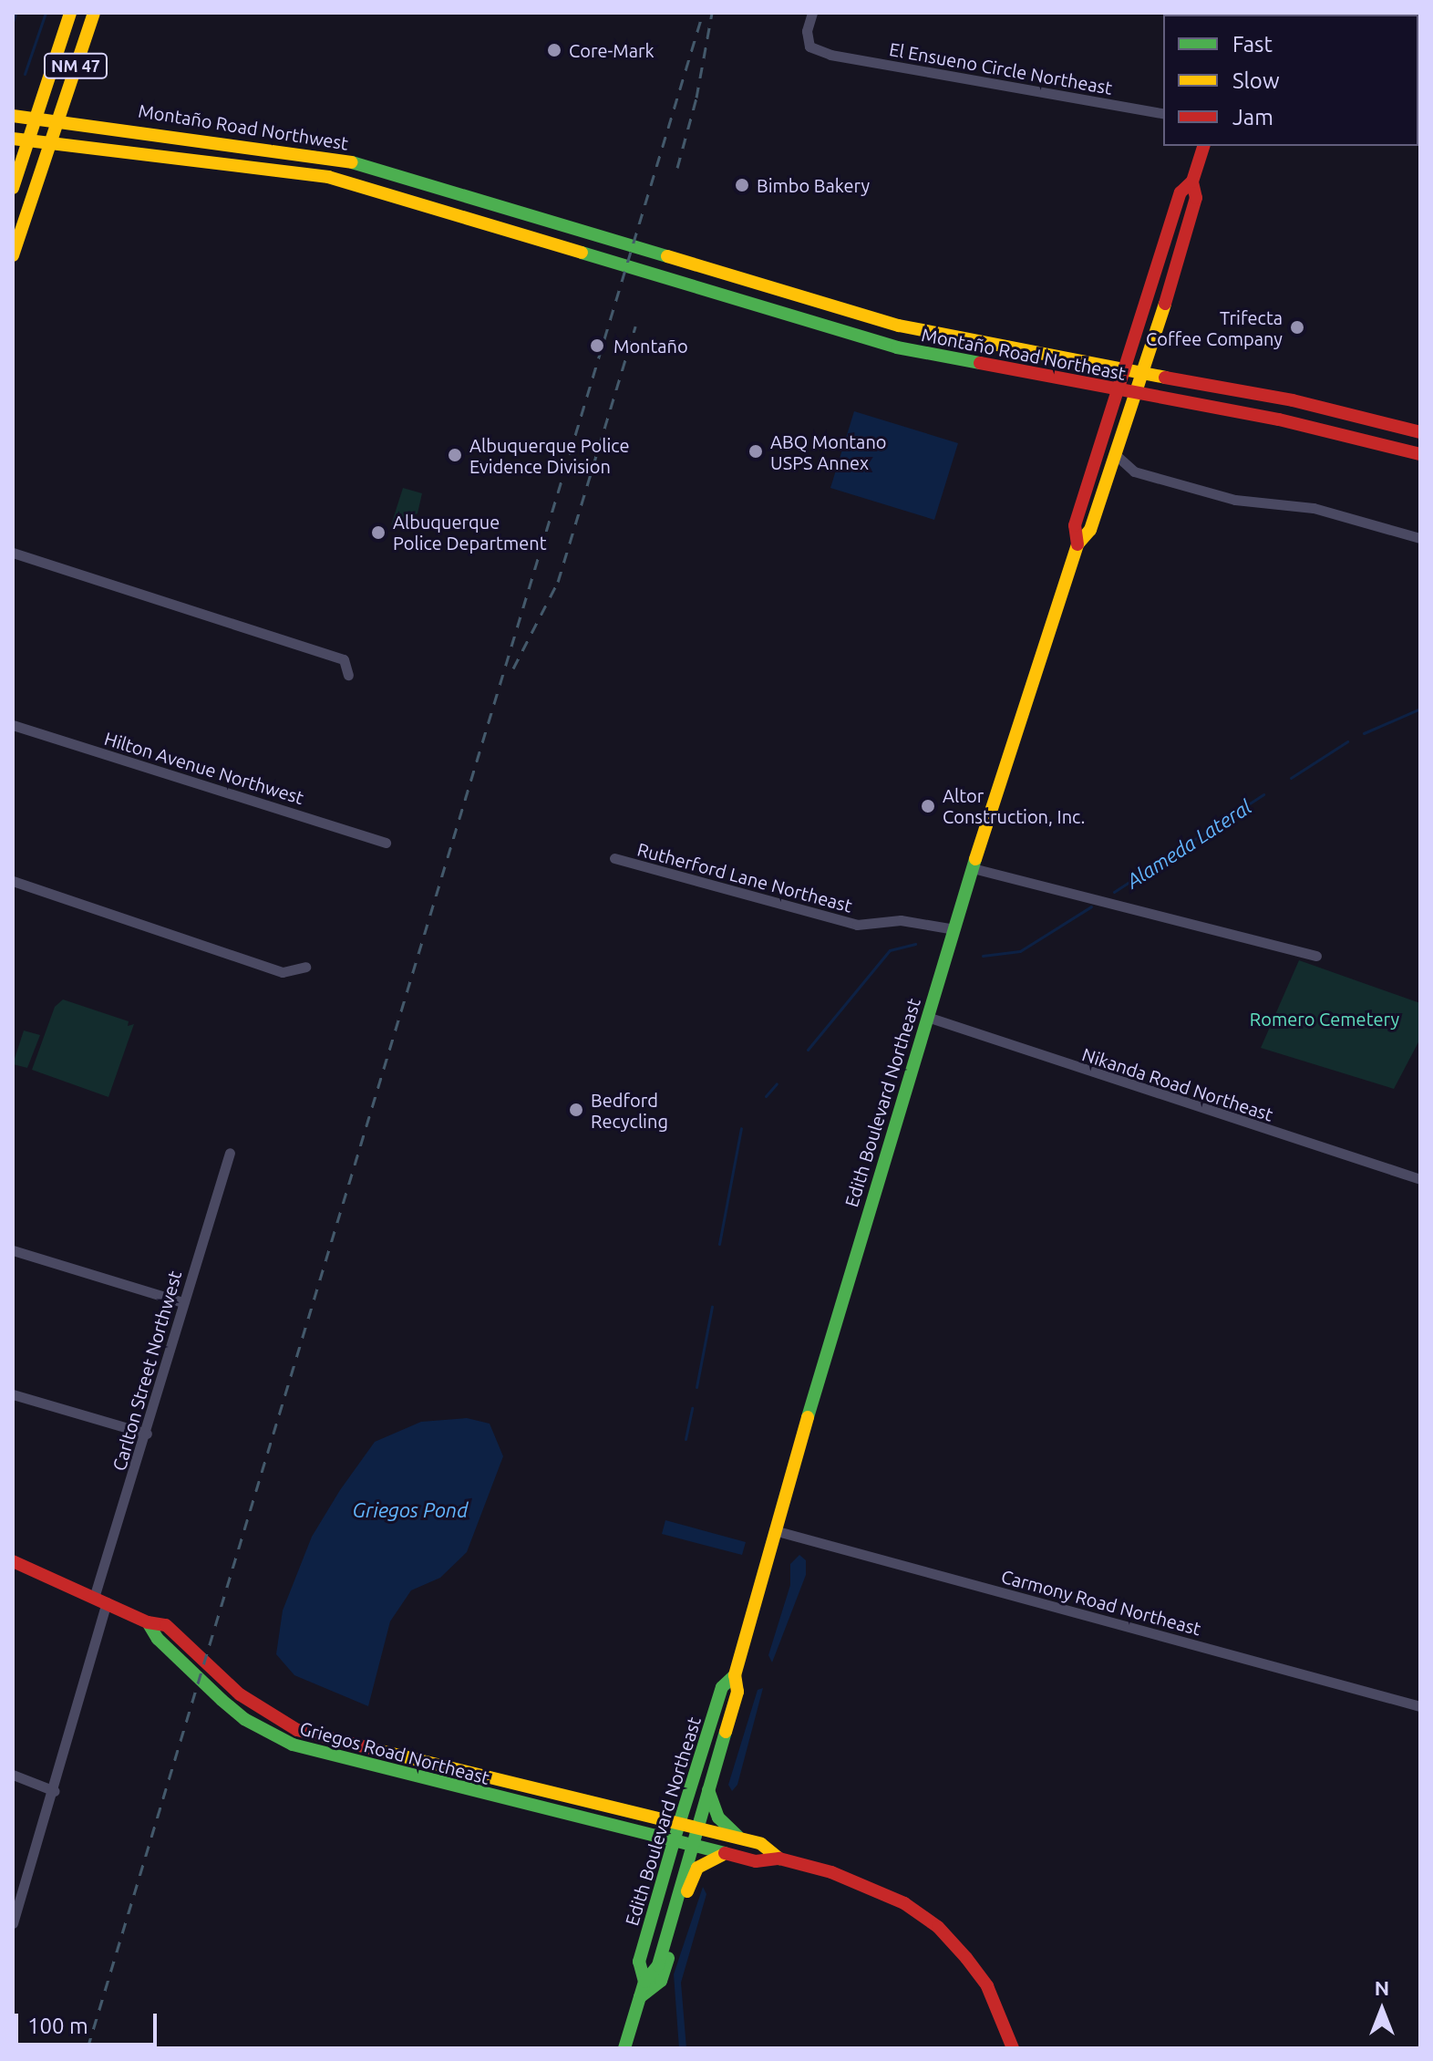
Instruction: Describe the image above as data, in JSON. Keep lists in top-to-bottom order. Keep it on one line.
{"streets":{"main road":["NM 47","Montaño Road Northwest","Montaño Road Northeast","Edith Boulevard Northeast","Griegos Road Northeast"],"street":["El Ensueno Circle Northeast","Hilton Avenue Northwest","Rutherford Lane Northeast","Nikanda Road Northeast","Carlton Street Northwest","Carmony Road Northeast"]},"crossings":[["NM 47","Montaño Road Northwest"],["Montaño Road Northwest","Montaño Road Northeast"],["Montaño Road Northeast","Edith Boulevard Northeast"],["Rutherford Lane Northeast","Edith Boulevard Northeast"],["Nikanda Road Northeast","Edith Boulevard Northeast"],["Edith Boulevard Northeast","Carmony Road Northeast"],["Edith Boulevard Northeast","Griegos Road Northeast"],["Carlton Street Northwest","Griegos Road Northeast"]],"water":["Alameda Lateral","Griegos Pond"],"parks":["Romero Cemetery"],"places":["Core-Mark","Bimbo Bakery","Trifecta Coffee Company","Montaño","ABQ Montano USPS Annex","Albuquerque Police Evidence Division","Albuquerque Police Department","Altor Construction, Inc.","Bedford Recycling"],"legend":["Fast","Slow","Jam"],"scale_bar":"100 m","north":"top"}
